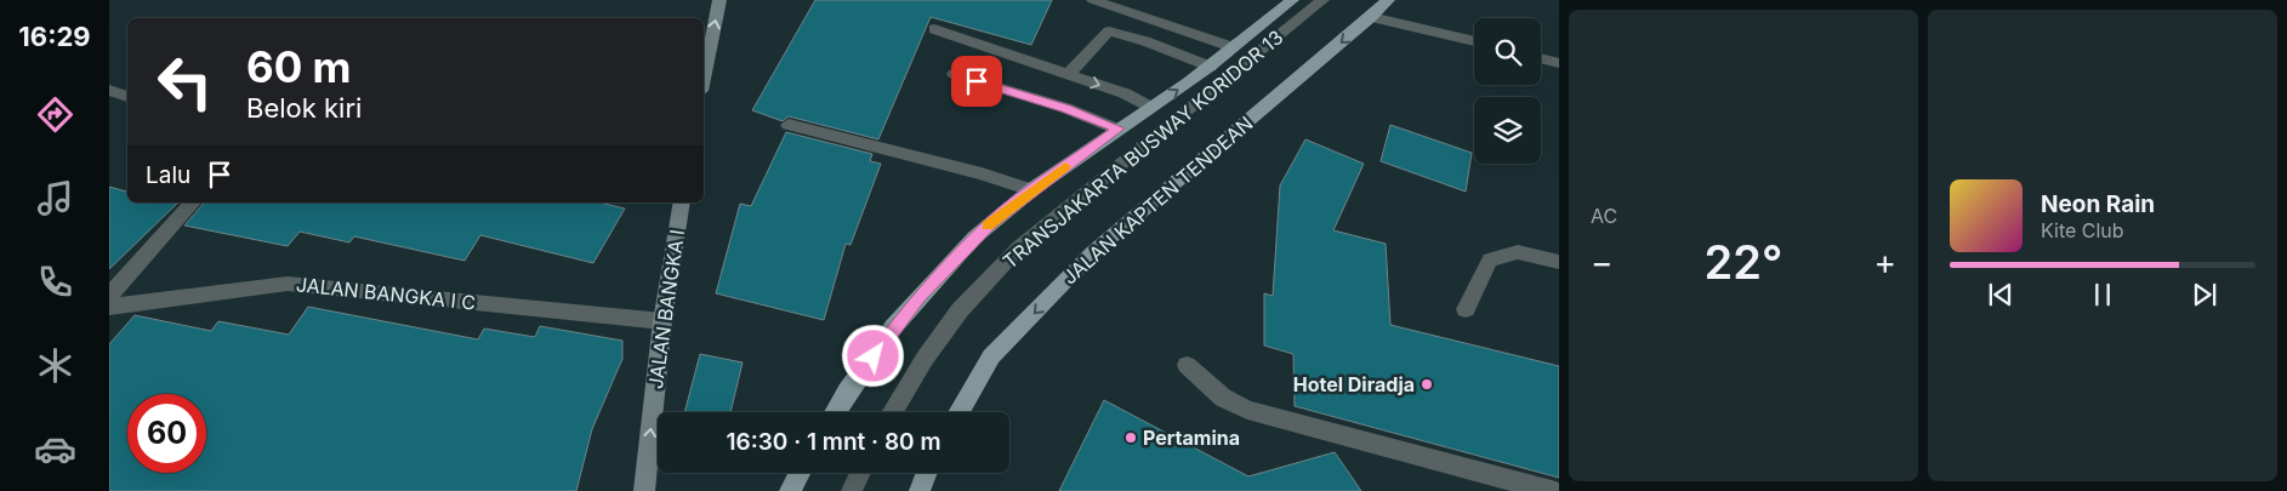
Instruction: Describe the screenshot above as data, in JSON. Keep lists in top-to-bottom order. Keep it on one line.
{"streets":{"main road":["JALAN KAPTEN TENDEAN"],"street":["TRANSJAKARTA BUSWAY KORIDOR 13","JALAN BANGKA I C","JALAN BANGKA I"]},"crossings":[["JALAN BANGKA I C","JALAN BANGKA I"]],"one_way":["JALAN BANGKA I"],"places":["Hotel Diradja","Pertamina"],"page":{"tabs":"16:29","tile":"AC","turn":["60 m","Belok kiri"],"then":"Lalu","song":["Neon Rain","Kite Club"],"heat":["−","22°","+"],"limit":"60","trip":"16:30 · 1 mnt · 80 m"}}
